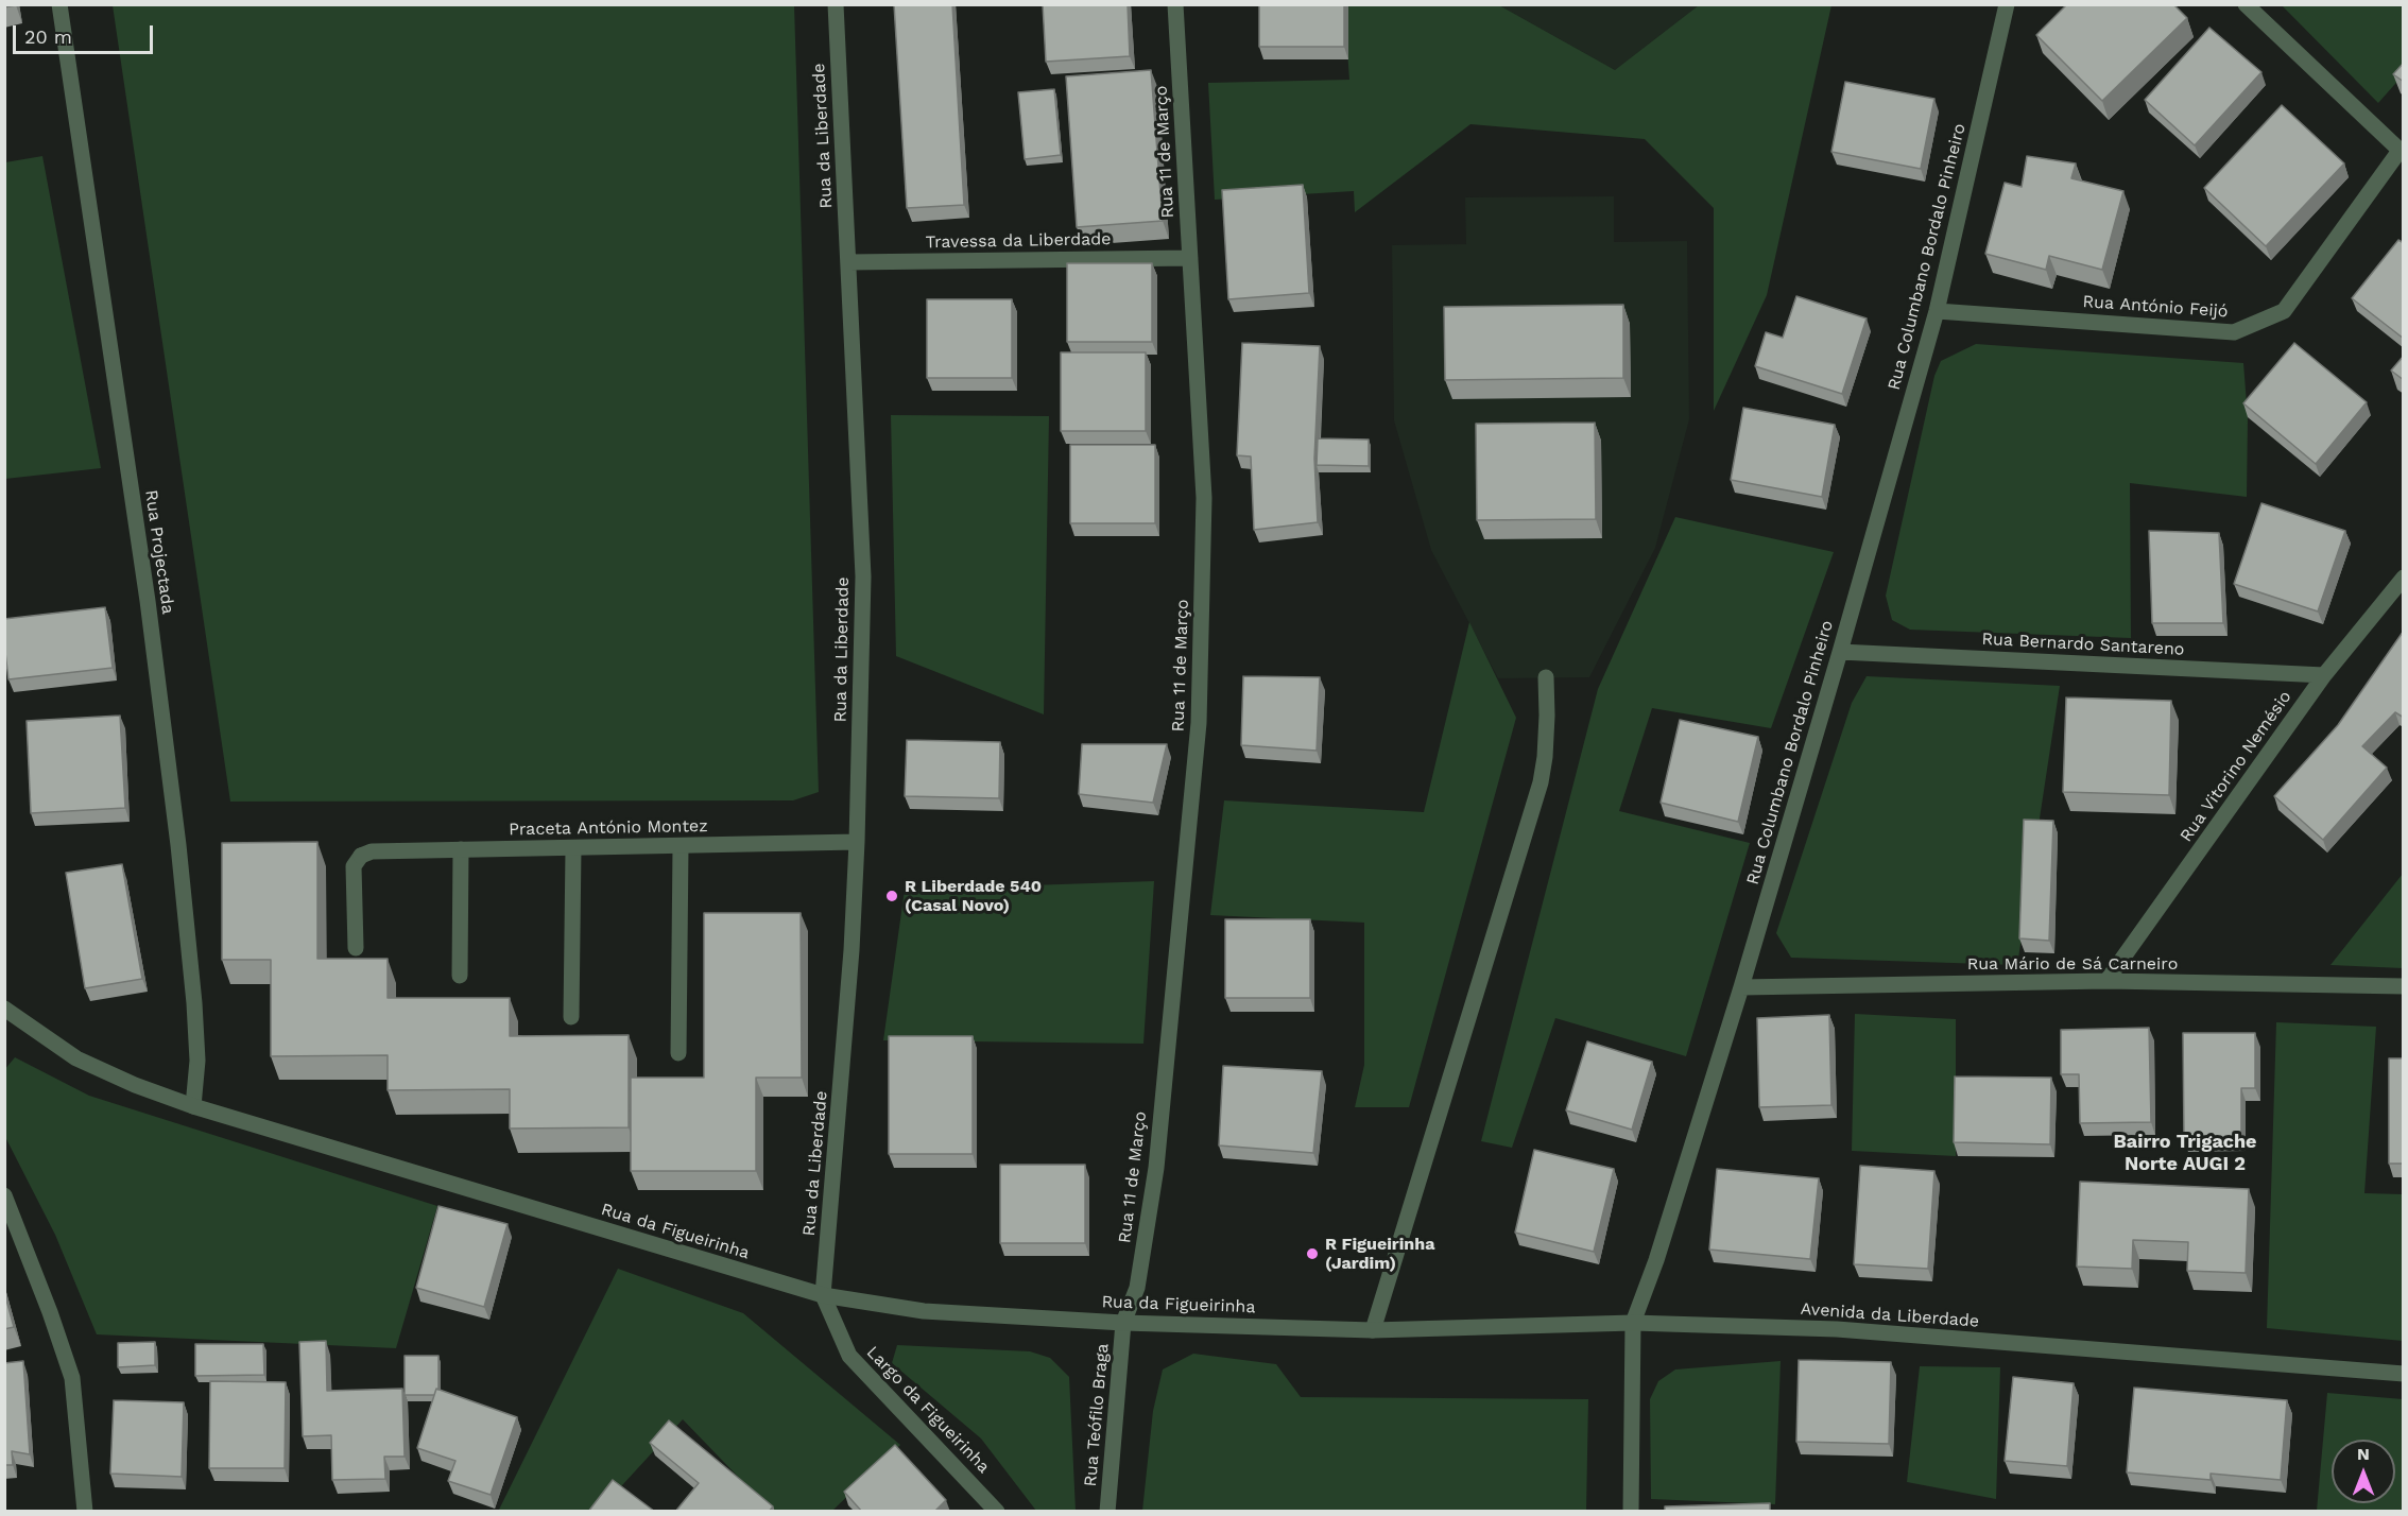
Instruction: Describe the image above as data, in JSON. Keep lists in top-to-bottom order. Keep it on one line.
{"streets":{"street":["Rua da Liberdade","Rua 11 de Março","Travessa da Liberdade","Rua Columbano Bordalo Pinheiro","Rua António Feijó","Rua Projectada","Rua Bernardo Santareno","Rua Vitorino Nemésio","Praceta António Montez","Rua Mário de Sá Carneiro","Rua da Figueirinha","Avenida da Liberdade","Largo da Figueirinha","Rua Teófilo Braga"]},"crossings":[["Rua da Liberdade","Travessa da Liberdade"],["Rua da Liberdade","Praceta António Montez"],["Rua da Liberdade","Rua da Figueirinha"],["Rua da Liberdade","Largo da Figueirinha"],["Rua 11 de Março","Travessa da Liberdade"],["Rua 11 de Março","Rua da Figueirinha"],["Rua 11 de Março","Rua Teófilo Braga"],["Rua Columbano Bordalo Pinheiro","Rua António Feijó"],["Rua Columbano Bordalo Pinheiro","Rua Bernardo Santareno"],["Rua Columbano Bordalo Pinheiro","Rua Mário de Sá Carneiro"],["Rua Columbano Bordalo Pinheiro","Avenida da Liberdade"],["Rua Projectada","Rua da Figueirinha"],["Rua Bernardo Santareno","Rua Vitorino Nemésio"],["Rua Vitorino Nemésio","Rua Mário de Sá Carneiro"],["Rua da Figueirinha","Avenida da Liberdade"],["Rua da Figueirinha","Largo da Figueirinha"],["Rua da Figueirinha","Rua Teófilo Braga"]],"districts":["Bairro Trigache Norte AUGI 2"],"places":["R Liberdade 540 (Casal Novo)","R Figueirinha (Jardim)"],"scale_bar":"20 m","north":"top"}
